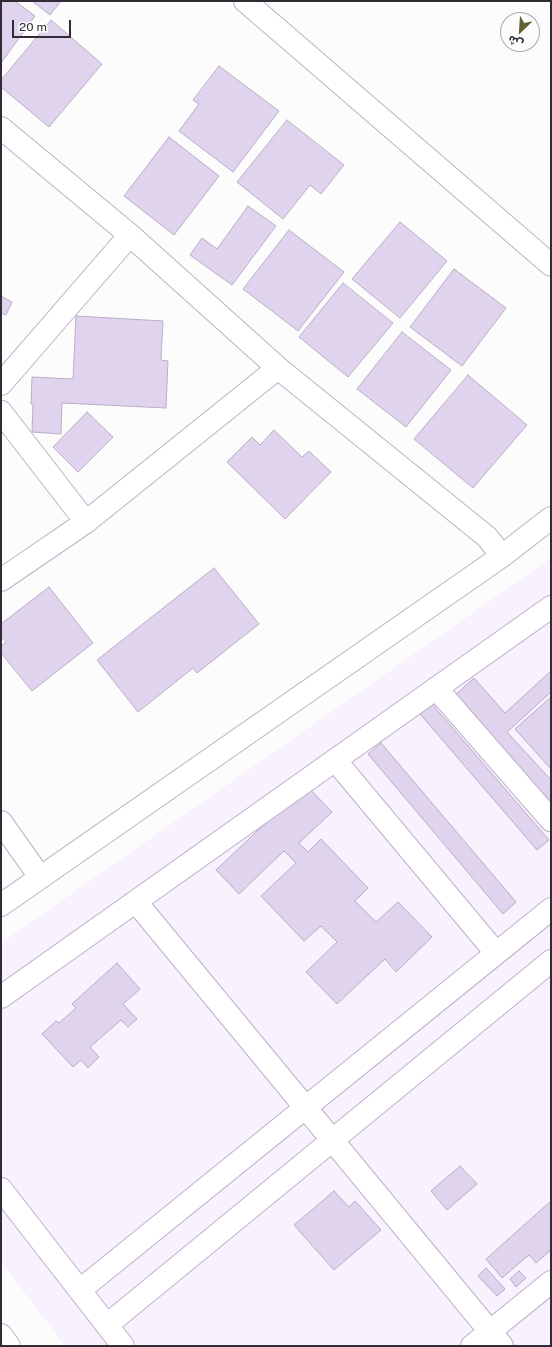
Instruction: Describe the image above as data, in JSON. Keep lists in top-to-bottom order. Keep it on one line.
{"scale_bar":"20 m","north":"bottom left"}
